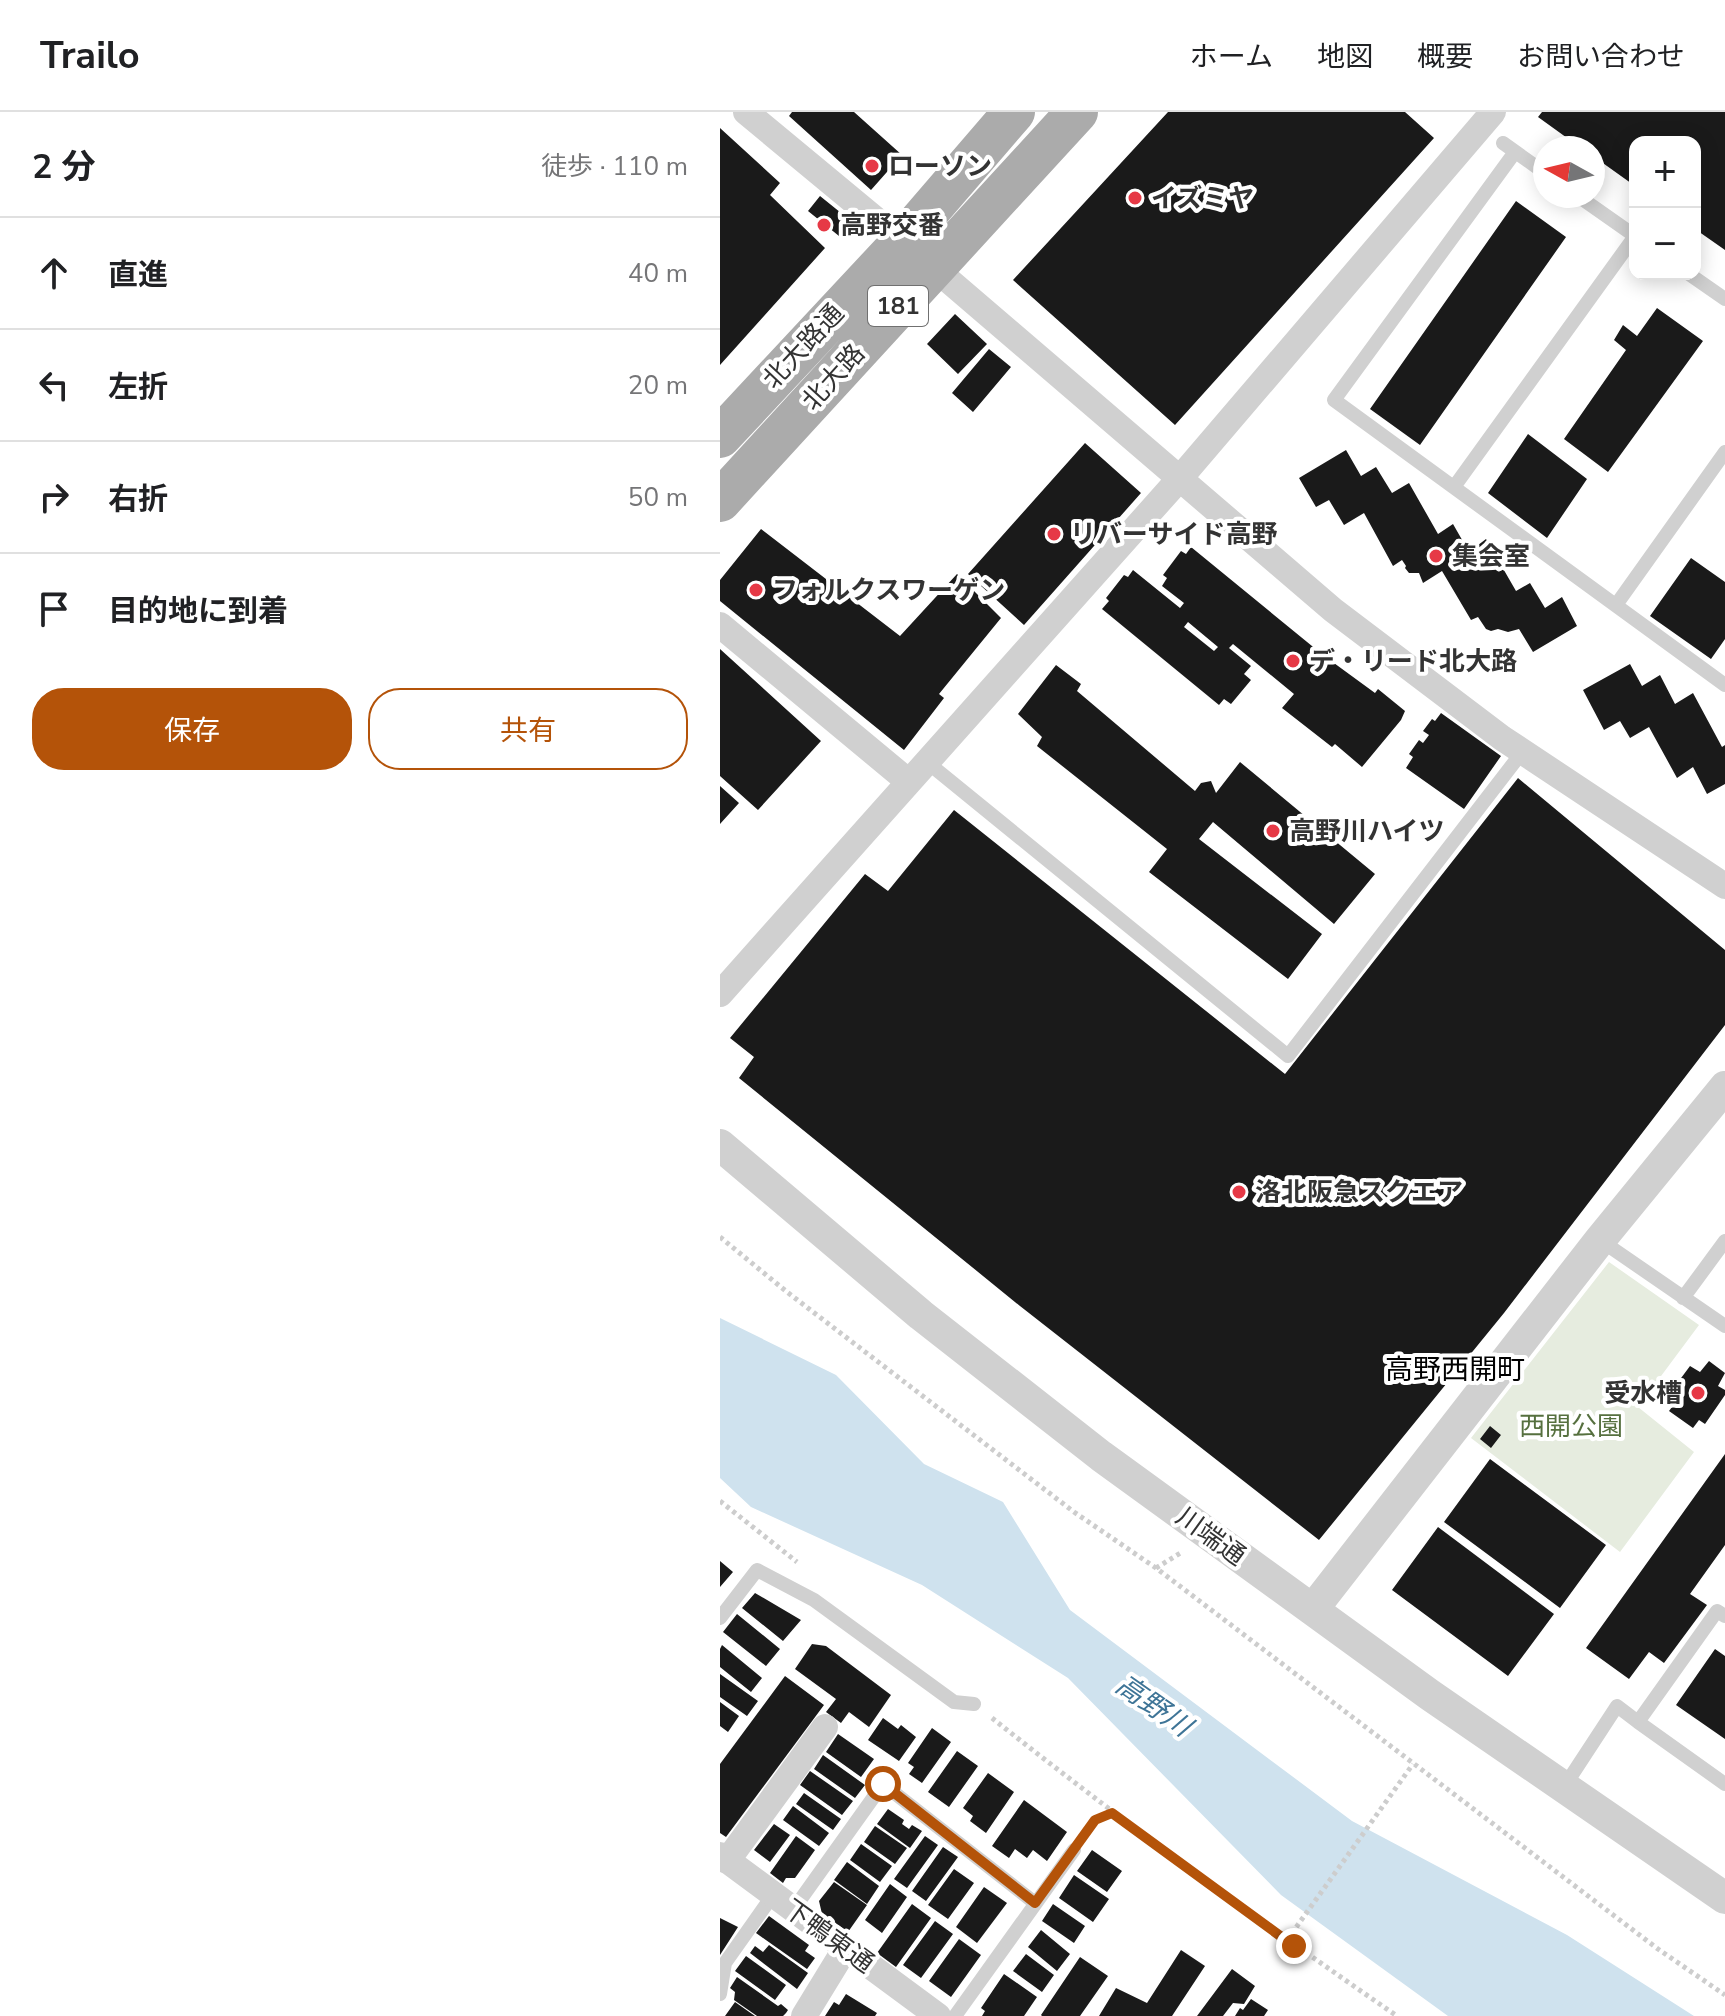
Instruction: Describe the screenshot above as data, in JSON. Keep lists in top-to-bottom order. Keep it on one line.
{"streets":{"main road":["181","北大路通","北大路"],"street":["川端通","下鴨東通"]},"crossings":[["北大路通","北大路"]],"districts":["高野西開町"],"water":["高野川"],"parks":["西開公園"],"places":["ローソン","イズミヤ","高野交番","リバーサイド高野","集会室","フォルクスワーゲン","デ・リード北大路","高野川ハイツ","洛北阪急スクエア","受水槽"],"north":"left","page":{"header":"Trailo","nav":["ホーム","地図","概要","お問い合わせ"],"heading":["2 分","徒歩 · 110 m"],"map_buttons":["+","−"],"list":[["直進","40 m"],["左折","20 m"],["右折","50 m"],"目的地に到着"],"buttons":["保存","共有"]}}
